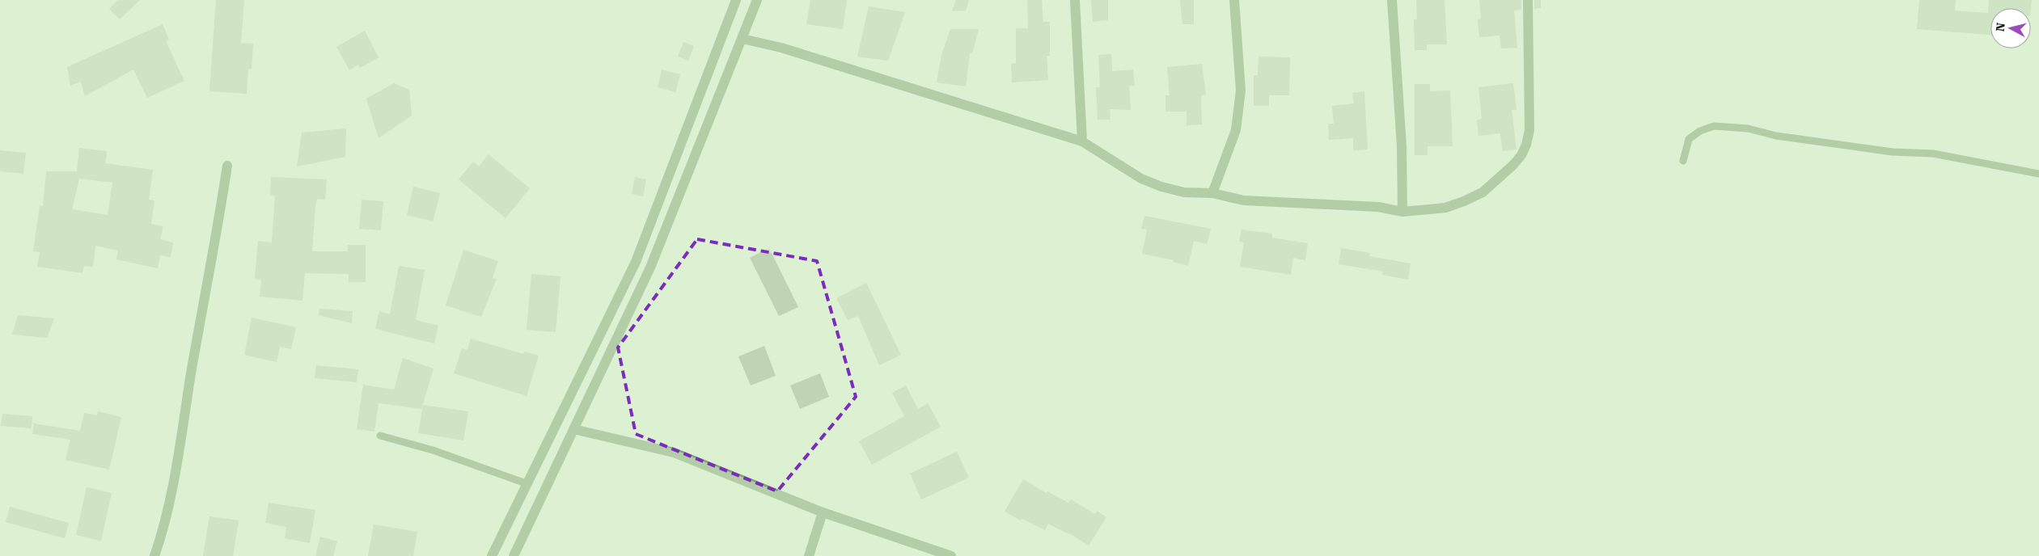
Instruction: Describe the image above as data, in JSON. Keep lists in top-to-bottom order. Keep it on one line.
{"north":"left"}
